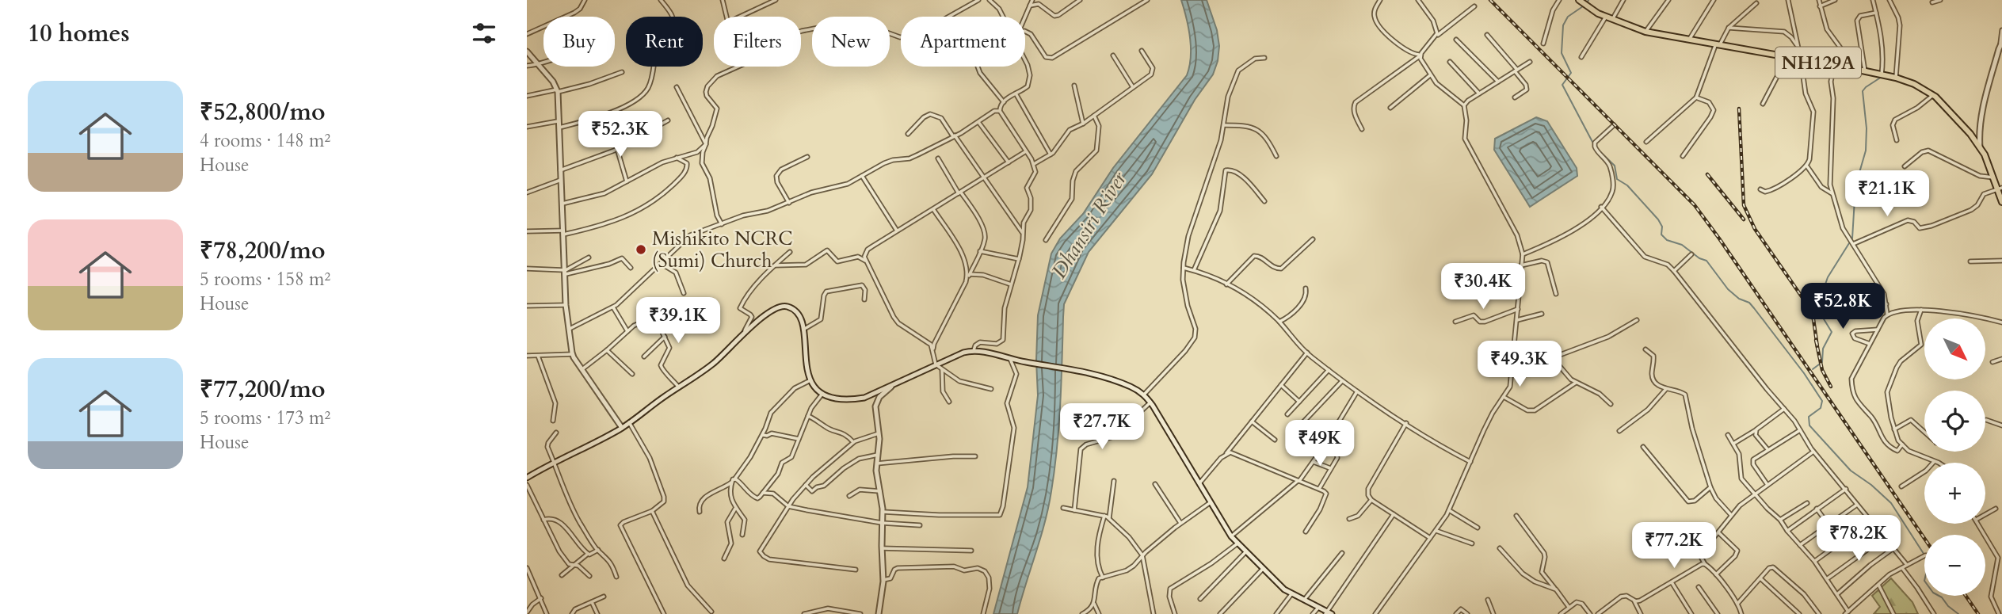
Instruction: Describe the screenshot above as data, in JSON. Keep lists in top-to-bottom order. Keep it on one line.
{"streets":{"highway":["NH129A"]},"water":["Dhansiri River"],"places":["Mishikito NCRC (Sumi) Church"],"north":"bottom right","page":{"heading":"10 homes","chip":["Buy","Rent","Filters","New","Apartment"],"list":[{"name":"₹52,800/mo","note":"4 rooms · 148 m² · House"},{"name":"₹78,200/mo","note":"5 rooms · 158 m² · House"},{"name":"₹77,200/mo","note":"5 rooms · 173 m² · House"}],"price":["₹52.3K","₹21.1K","₹30.4K","₹52.8K","₹39.1K","₹49.3K","₹27.7K","₹49K","₹78.2K","₹77.2K"],"map_buttons":["+","−"]}}
